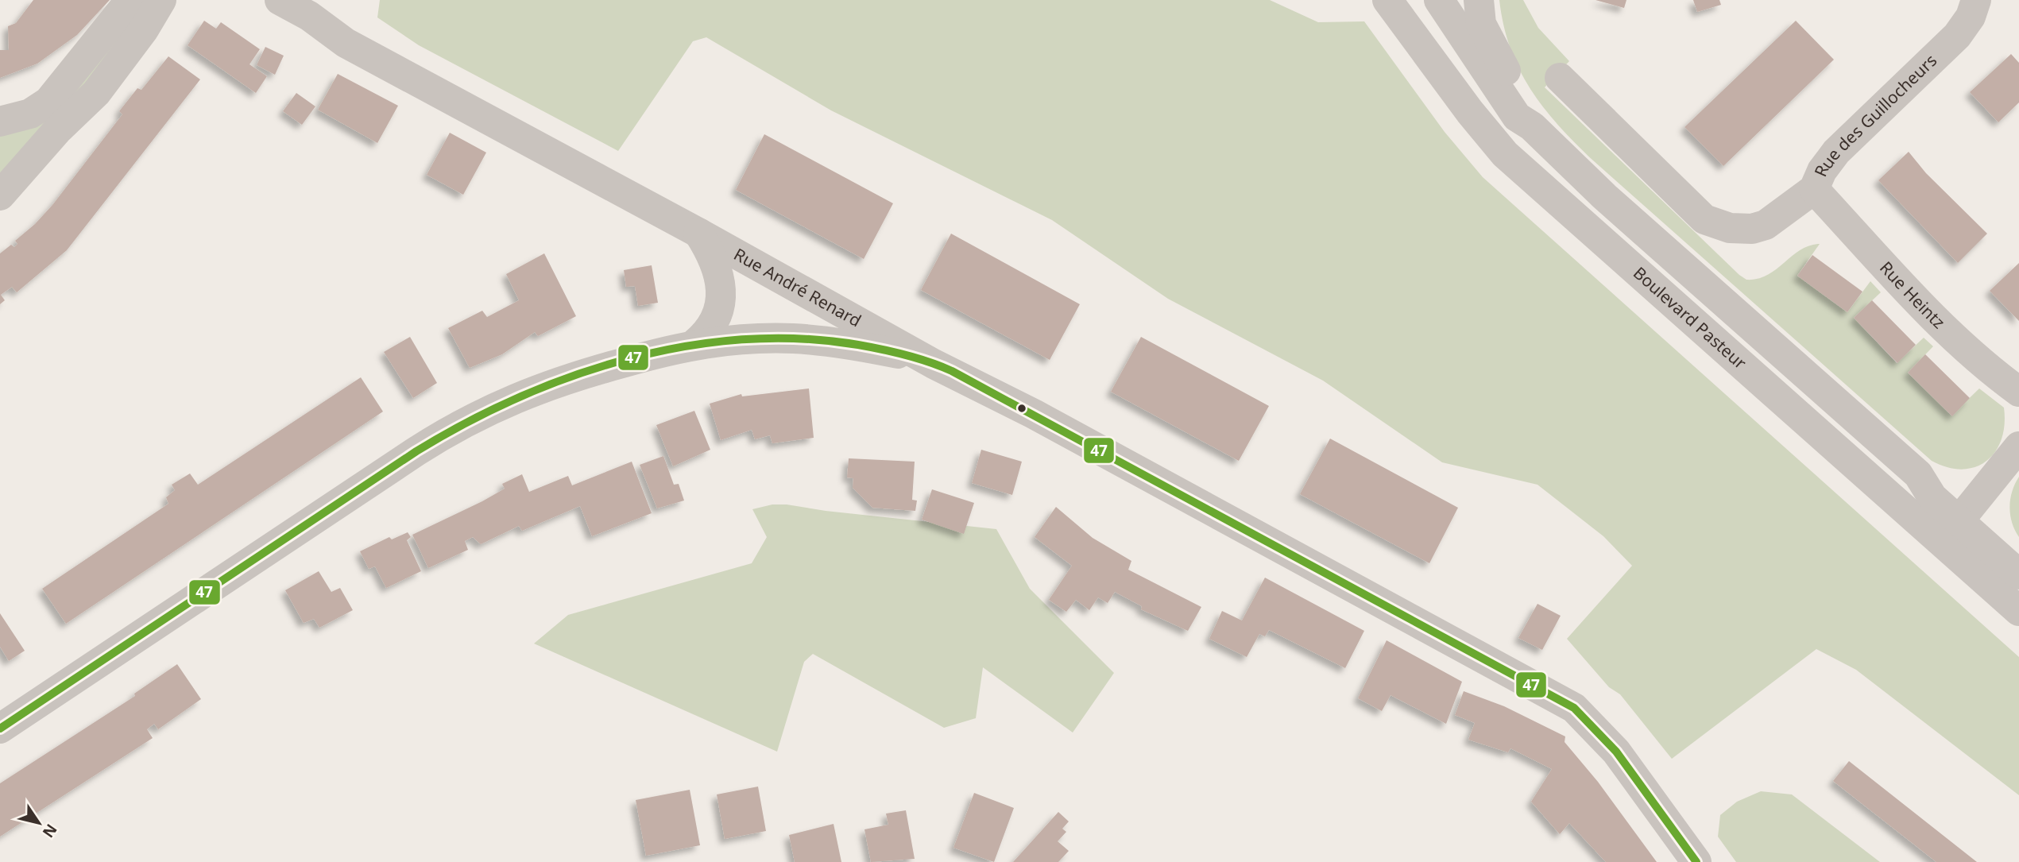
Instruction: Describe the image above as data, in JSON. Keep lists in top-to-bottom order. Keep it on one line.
{"streets":{"street":["Rue des Guillocheurs","Rue André Renard","Rue Heintz","Boulevard Pasteur"]},"crossings":[["Rue des Guillocheurs","Rue Heintz"]],"lines":["transit line 47"],"north":"bottom right"}
